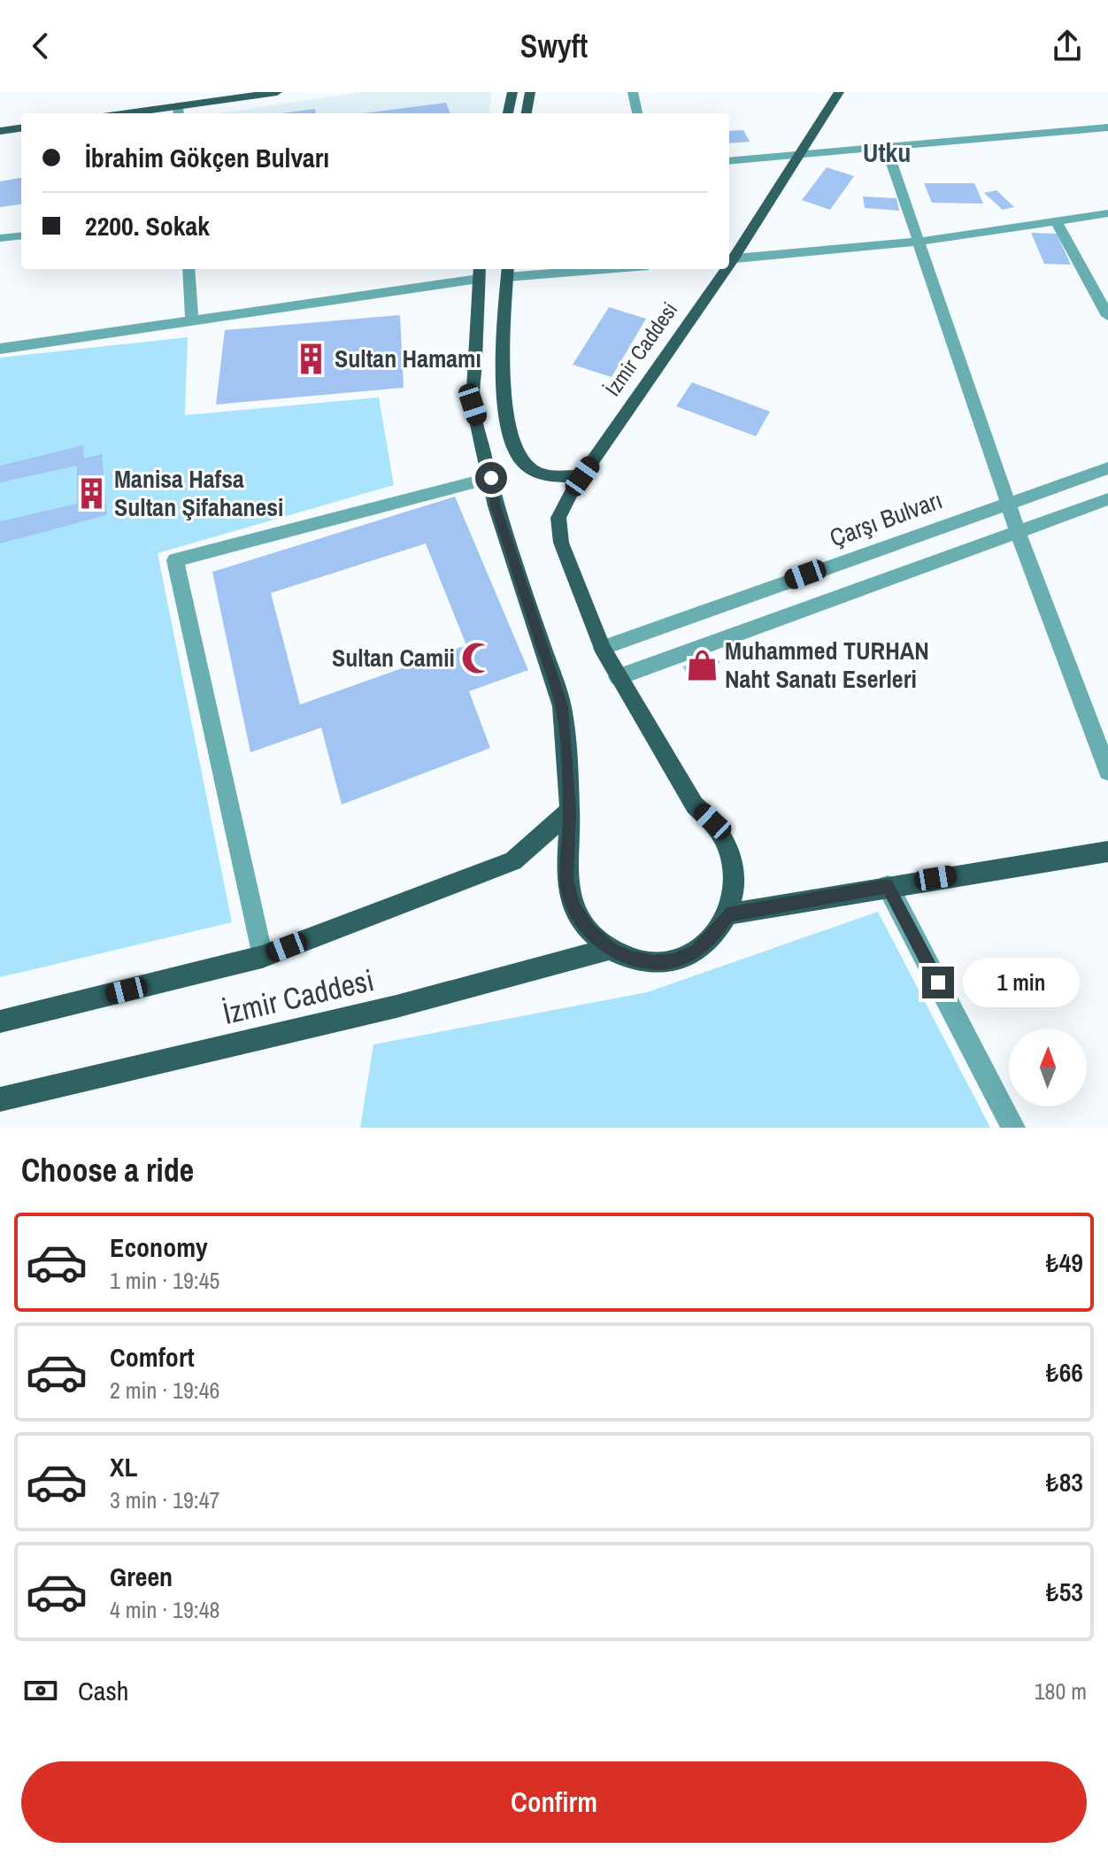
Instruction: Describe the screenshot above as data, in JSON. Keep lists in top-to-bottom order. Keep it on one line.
{"streets":{"main road":["İzmir Caddesi"],"street":["Çarşı Bulvarı"]},"crossings":[["İzmir Caddesi","Çarşı Bulvarı"]],"districts":["Utku"],"places":{"building":["Sultan Hamamı","Manisa Hafsa Sultan Şifahanesi"],"mosque":["Sultan Camii"],"shop":["Muhammed TURHAN Naht Sanatı Eserleri"]},"north":"top","page":{"header":"Swyft","banner":["İbrahim Gökçen Bulvarı","2200. Sokak"],"bubble":"1 min","heading":"Choose a ride","list":[{"name":"Economy","note":"1 min · 19:45","value":"₺49"},{"name":"Comfort","note":"2 min · 19:46","value":"₺66"},{"name":"XL","note":"3 min · 19:47","value":"₺83"},{"name":"Green","note":"4 min · 19:48","value":"₺53"}],"pay":["Cash","180 m"],"buttons":"Confirm"}}
